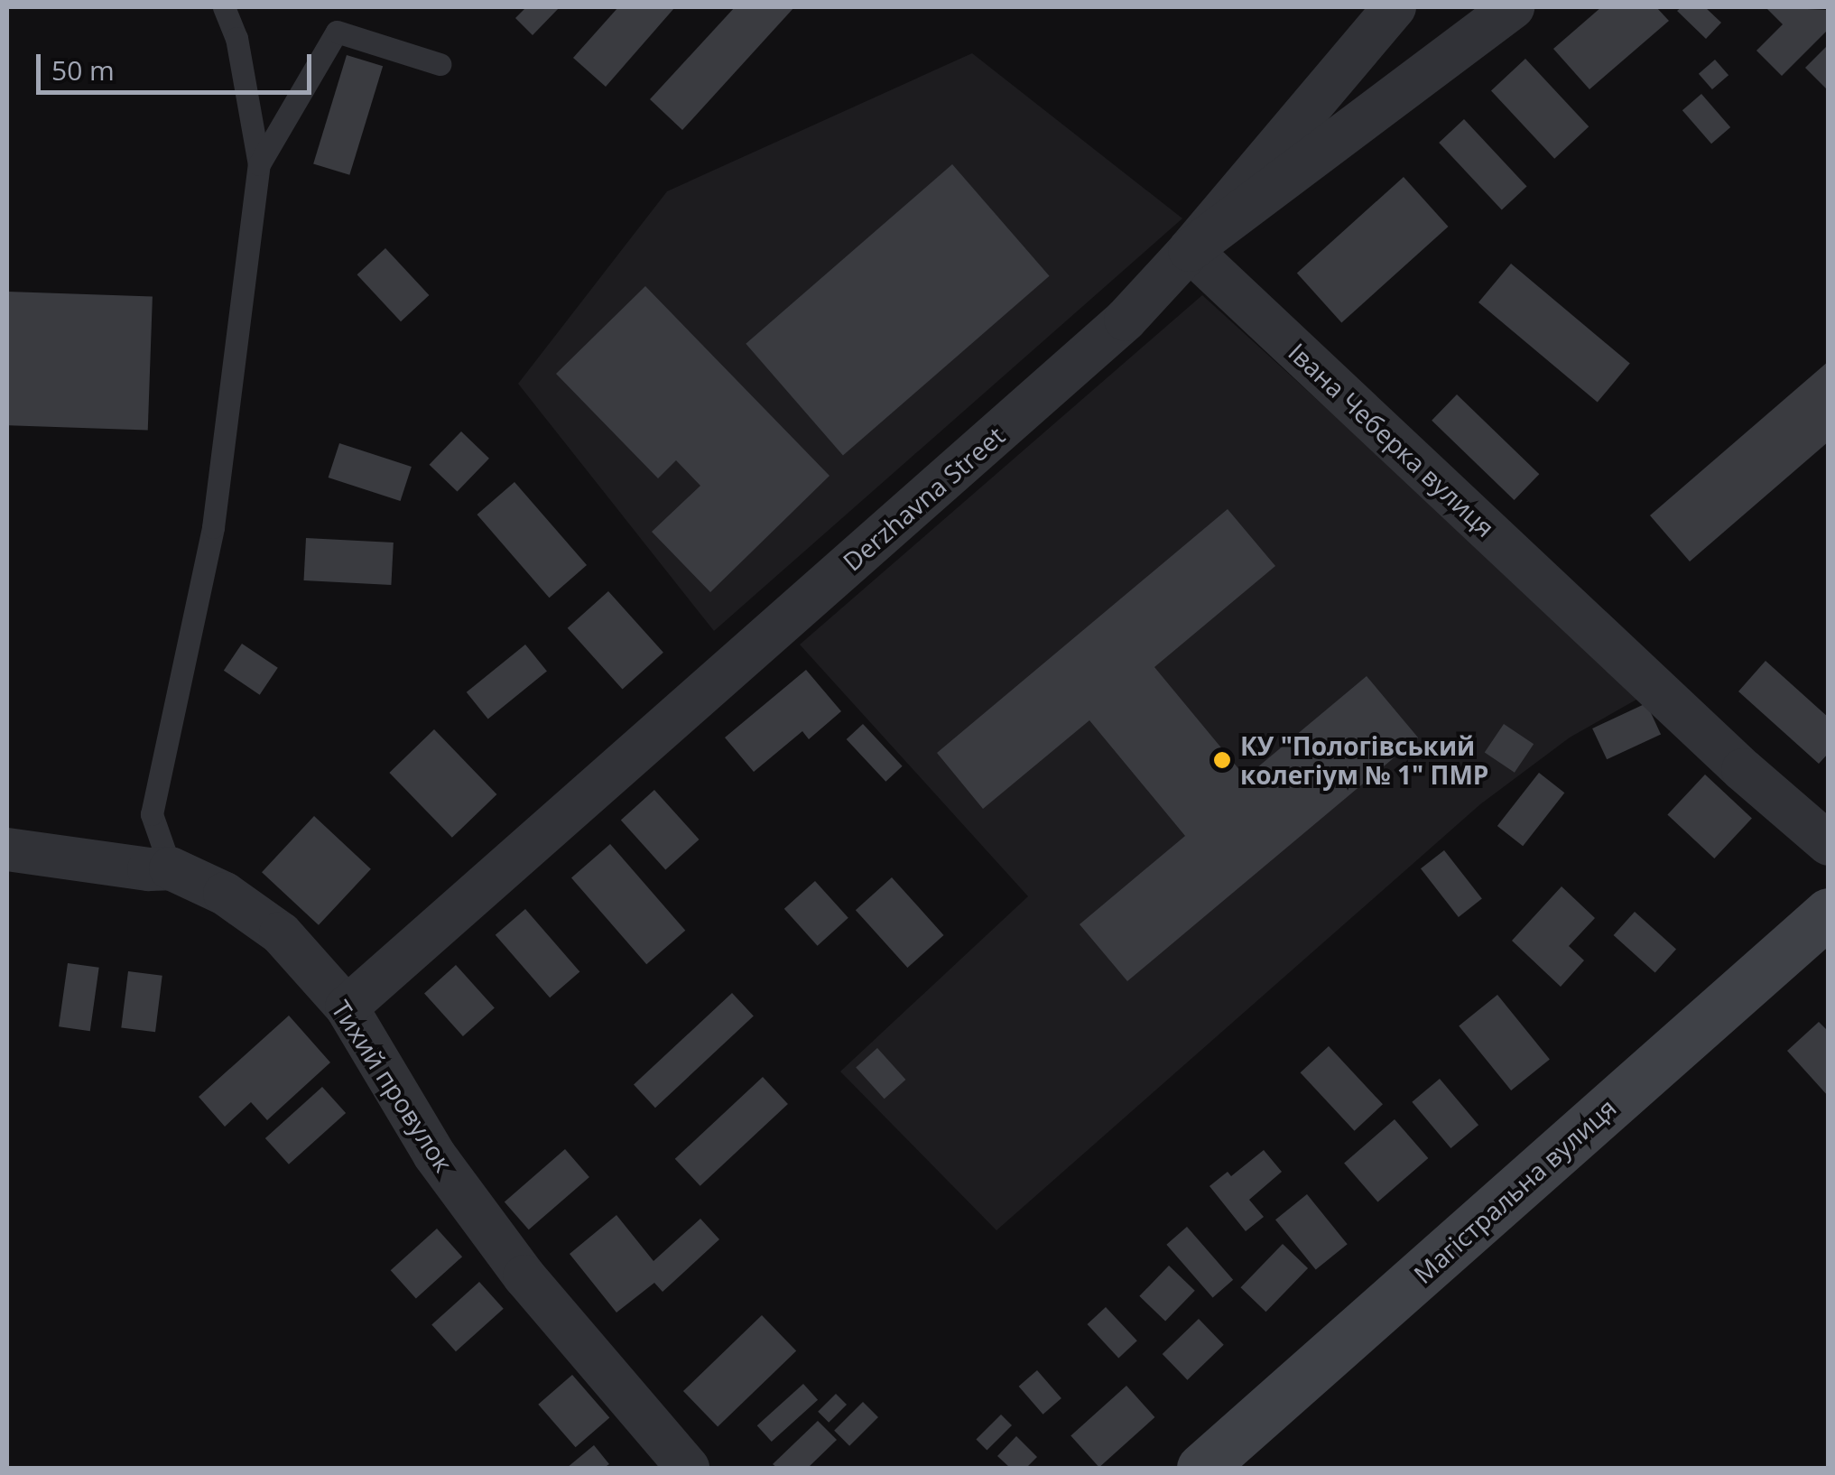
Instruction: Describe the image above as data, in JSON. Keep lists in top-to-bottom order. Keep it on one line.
{"streets":{"main road":["Магістральна вулиця"],"street":["Івана Чеберка вулиця","Derzhavna Street","Тихий провулок"]},"crossings":[["Івана Чеберка вулиця","Derzhavna Street"],["Derzhavna Street","Тихий провулок"]],"places":["КУ \"Пологівський колегіум № 1\" ПМР"],"scale_bar":"50 m"}
